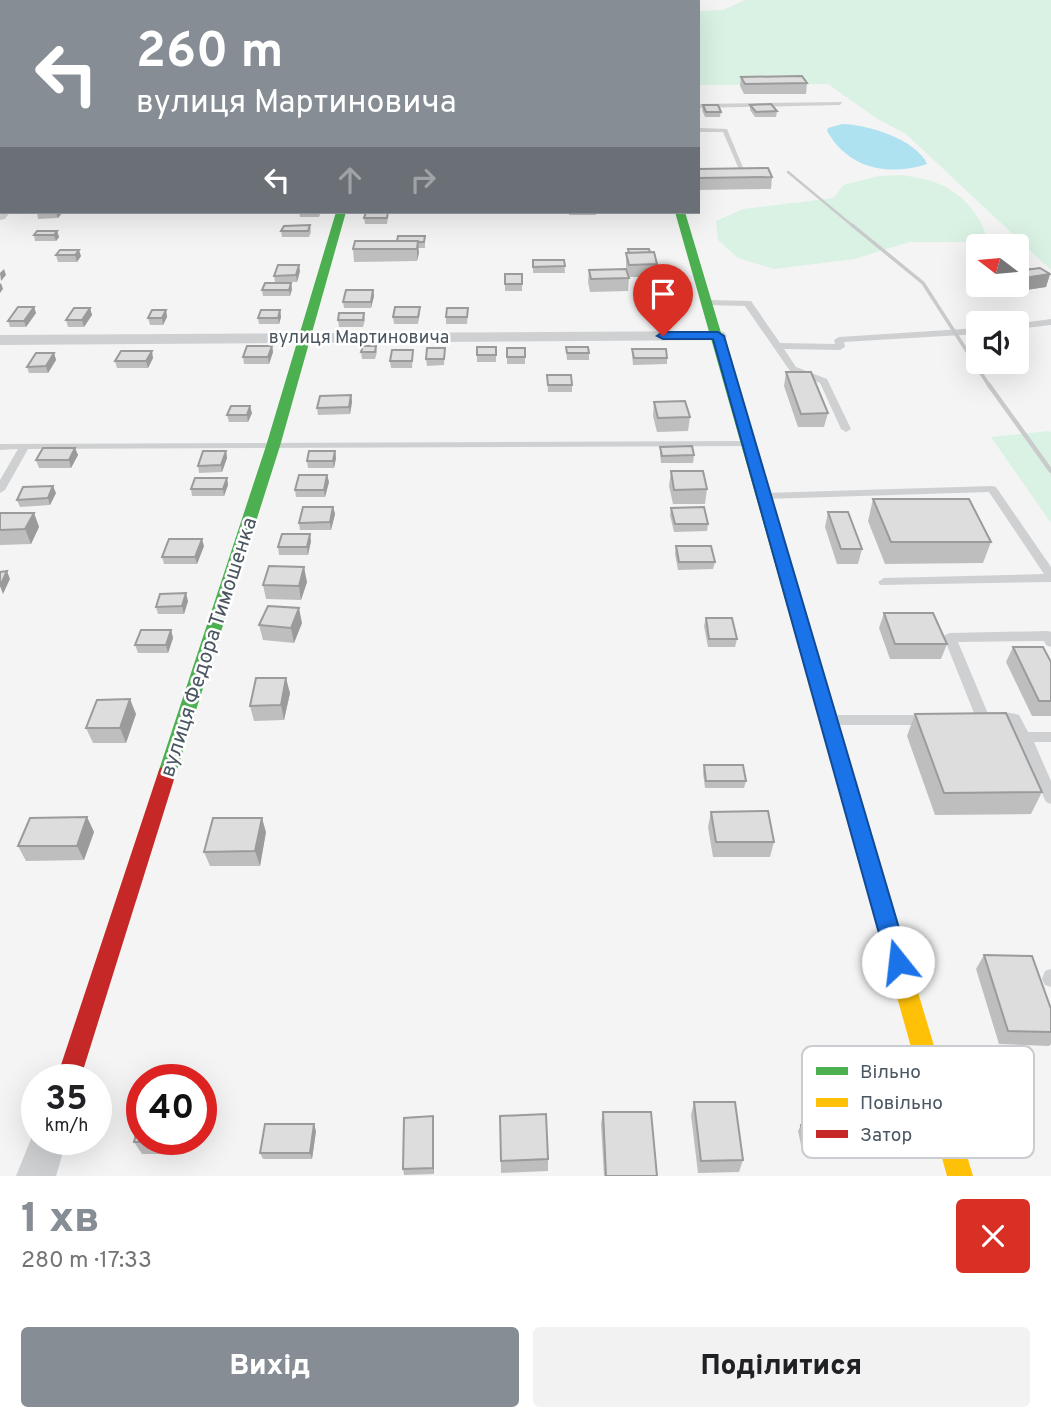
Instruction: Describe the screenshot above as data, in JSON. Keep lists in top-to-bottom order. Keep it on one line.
{"streets":{"street":["вулиця Мартиновича","вулиця Федора Тимошенка"]},"crossings":[["вулиця Мартиновича","вулиця Федора Тимошенка"]],"legend":["Вільно","Повільно","Затор"],"north":"left","page":{"turn":["260 m","вулиця Мартиновича"],"speed":"35 km/h","limit":"40","heading":["1 хв","280 m · 17:33"],"buttons":["Вихід","Поділитися"]}}
